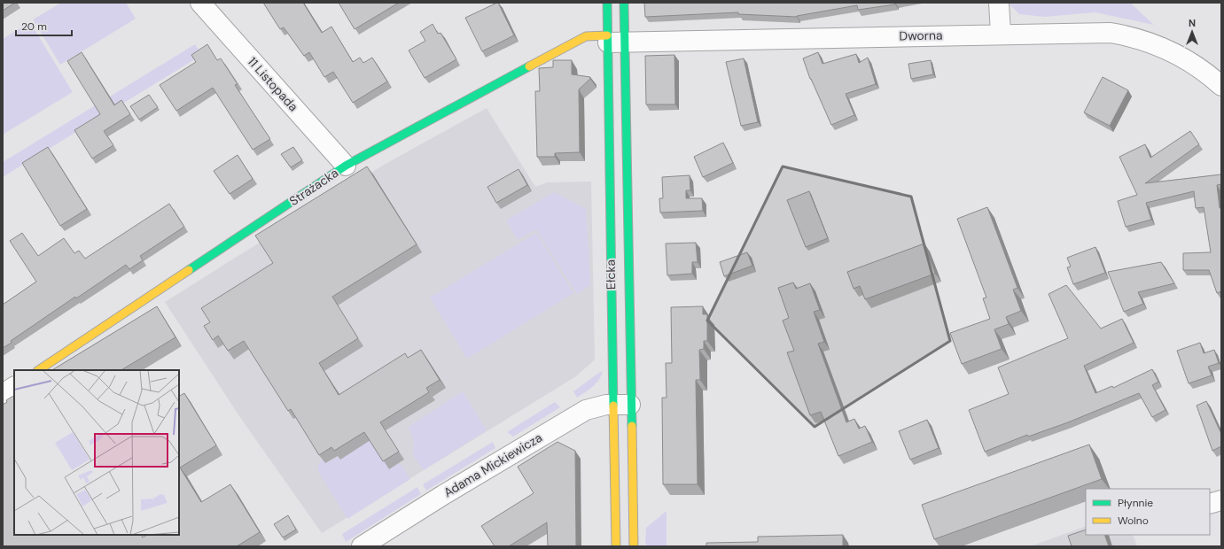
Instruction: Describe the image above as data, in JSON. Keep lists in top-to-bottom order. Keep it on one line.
{"streets":{"main road":["Strażacka","Ełcka"],"street":["Dworna","11 Listopada","Adama Mickiewicza"]},"crossings":[["Dworna","Strażacka"],["Dworna","Ełcka"],["11 Listopada","Strażacka"],["Strażacka","Ełcka"],["Ełcka","Adama Mickiewicza"]],"legend":["Płynnie","Wolno"],"scale_bar":"20 m","north":"top"}
